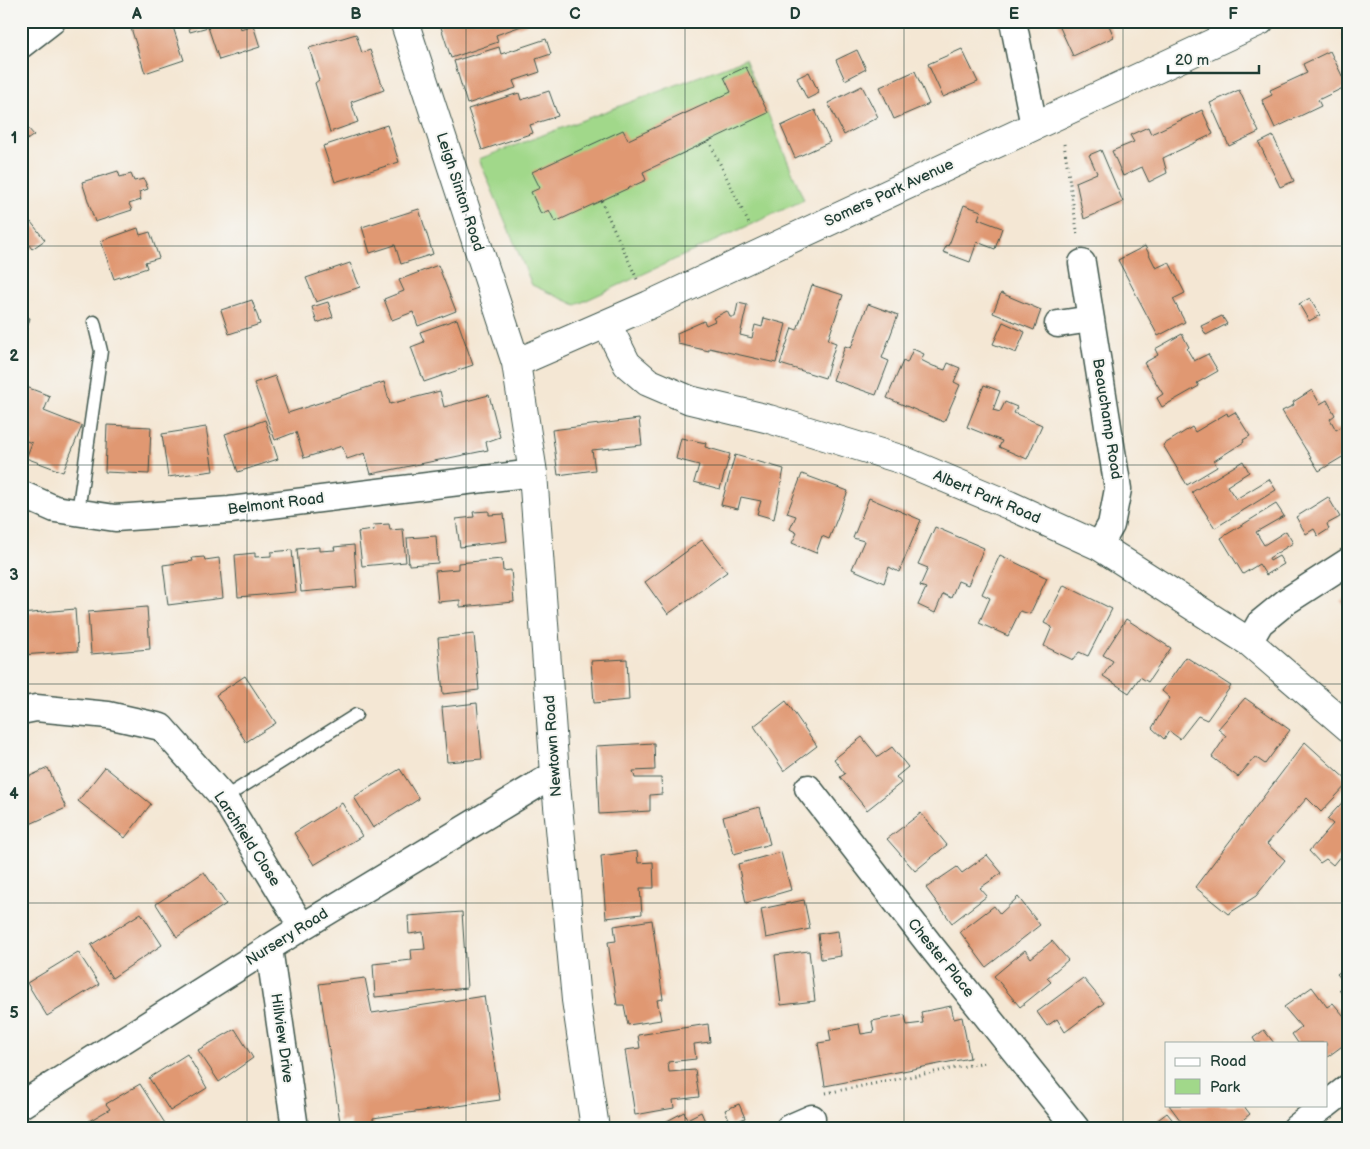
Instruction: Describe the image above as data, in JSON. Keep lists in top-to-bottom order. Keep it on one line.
{"streets":{"street":["Leigh Sinton Road","Somers Park Avenue","Beauchamp Road","Albert Park Road","Belmont Road","Newtown Road","Larchfield Close","Nursery Road","Chester Place","Hillview Drive"]},"crossings":[["Leigh Sinton Road","Somers Park Avenue"],["Leigh Sinton Road","Newtown Road"],["Somers Park Avenue","Albert Park Road"],["Somers Park Avenue","Newtown Road"],["Beauchamp Road","Albert Park Road"],["Belmont Road","Newtown Road"],["Newtown Road","Nursery Road"],["Larchfield Close","Nursery Road"],["Nursery Road","Hillview Drive"]],"legend":["Road","Park"],"scale_bar":"20 m","grid":{"columns":["A","B","C","D","E","F"],"rows":["1","2","3","4","5"]}}
